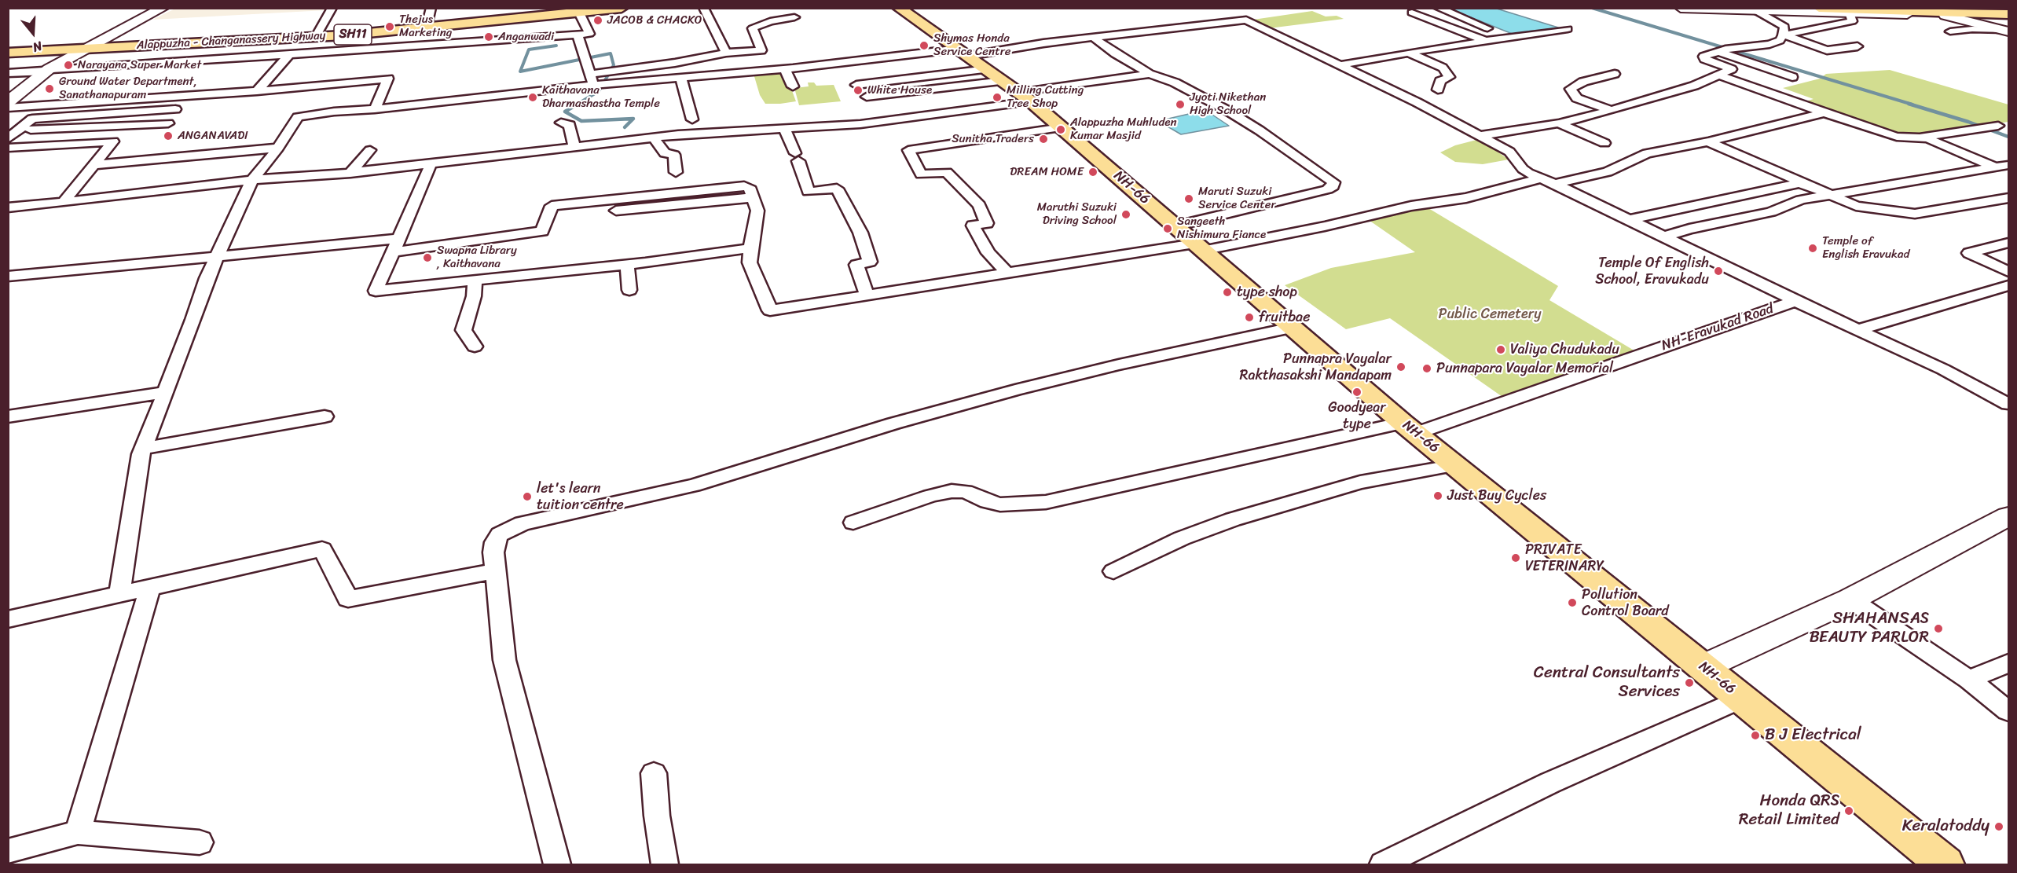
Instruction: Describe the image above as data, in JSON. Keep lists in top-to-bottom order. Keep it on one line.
{"streets":{"main road":["SH11","Alappuzha - Changanassery Highway","NH-66"],"street":["NH-Eravukad Road"]},"crossings":[["NH-66","NH-Eravukad Road"]],"parks":["Public Cemetery"],"places":["JACOB & CHACKO","Thejus Marketing","Anganwadi","Shymas Honda Service Centre","Narayana Super Market","Ground Water Department, Sanathanapuram","White House","Kaithavana Dharmashastha Temple","Milling Cutting Tree Shop","Jyoti Nikethan High School","Alappuzha Muhluden Kumar Masjid","ANGANAVADI","Sunitha Traders","DREAM HOME","Maruti Suzuki Service Center","Maruthi Suzuki Driving School","Sangeeth Nishimura Fiance","Temple of English Eravukad","Swapna Library , Kaithavana","Temple Of English School, Eravukadu","type shop","fruitbae","Valiya Chudukadu","Punnapra Vayalar Rakthasakshi Mandapam","Punnapara Vayalar Memorial","Goodyear type","Just Buy Cycles","let's learn tuition centre","PRIVATE VETERINARY","Pollution Control Board","SHAHANSAS BEAUTY PARLOR","Central Consultants Services","B J Electrical","Honda QRS Retail Limited","Keralatoddy"],"north":"bottom"}
